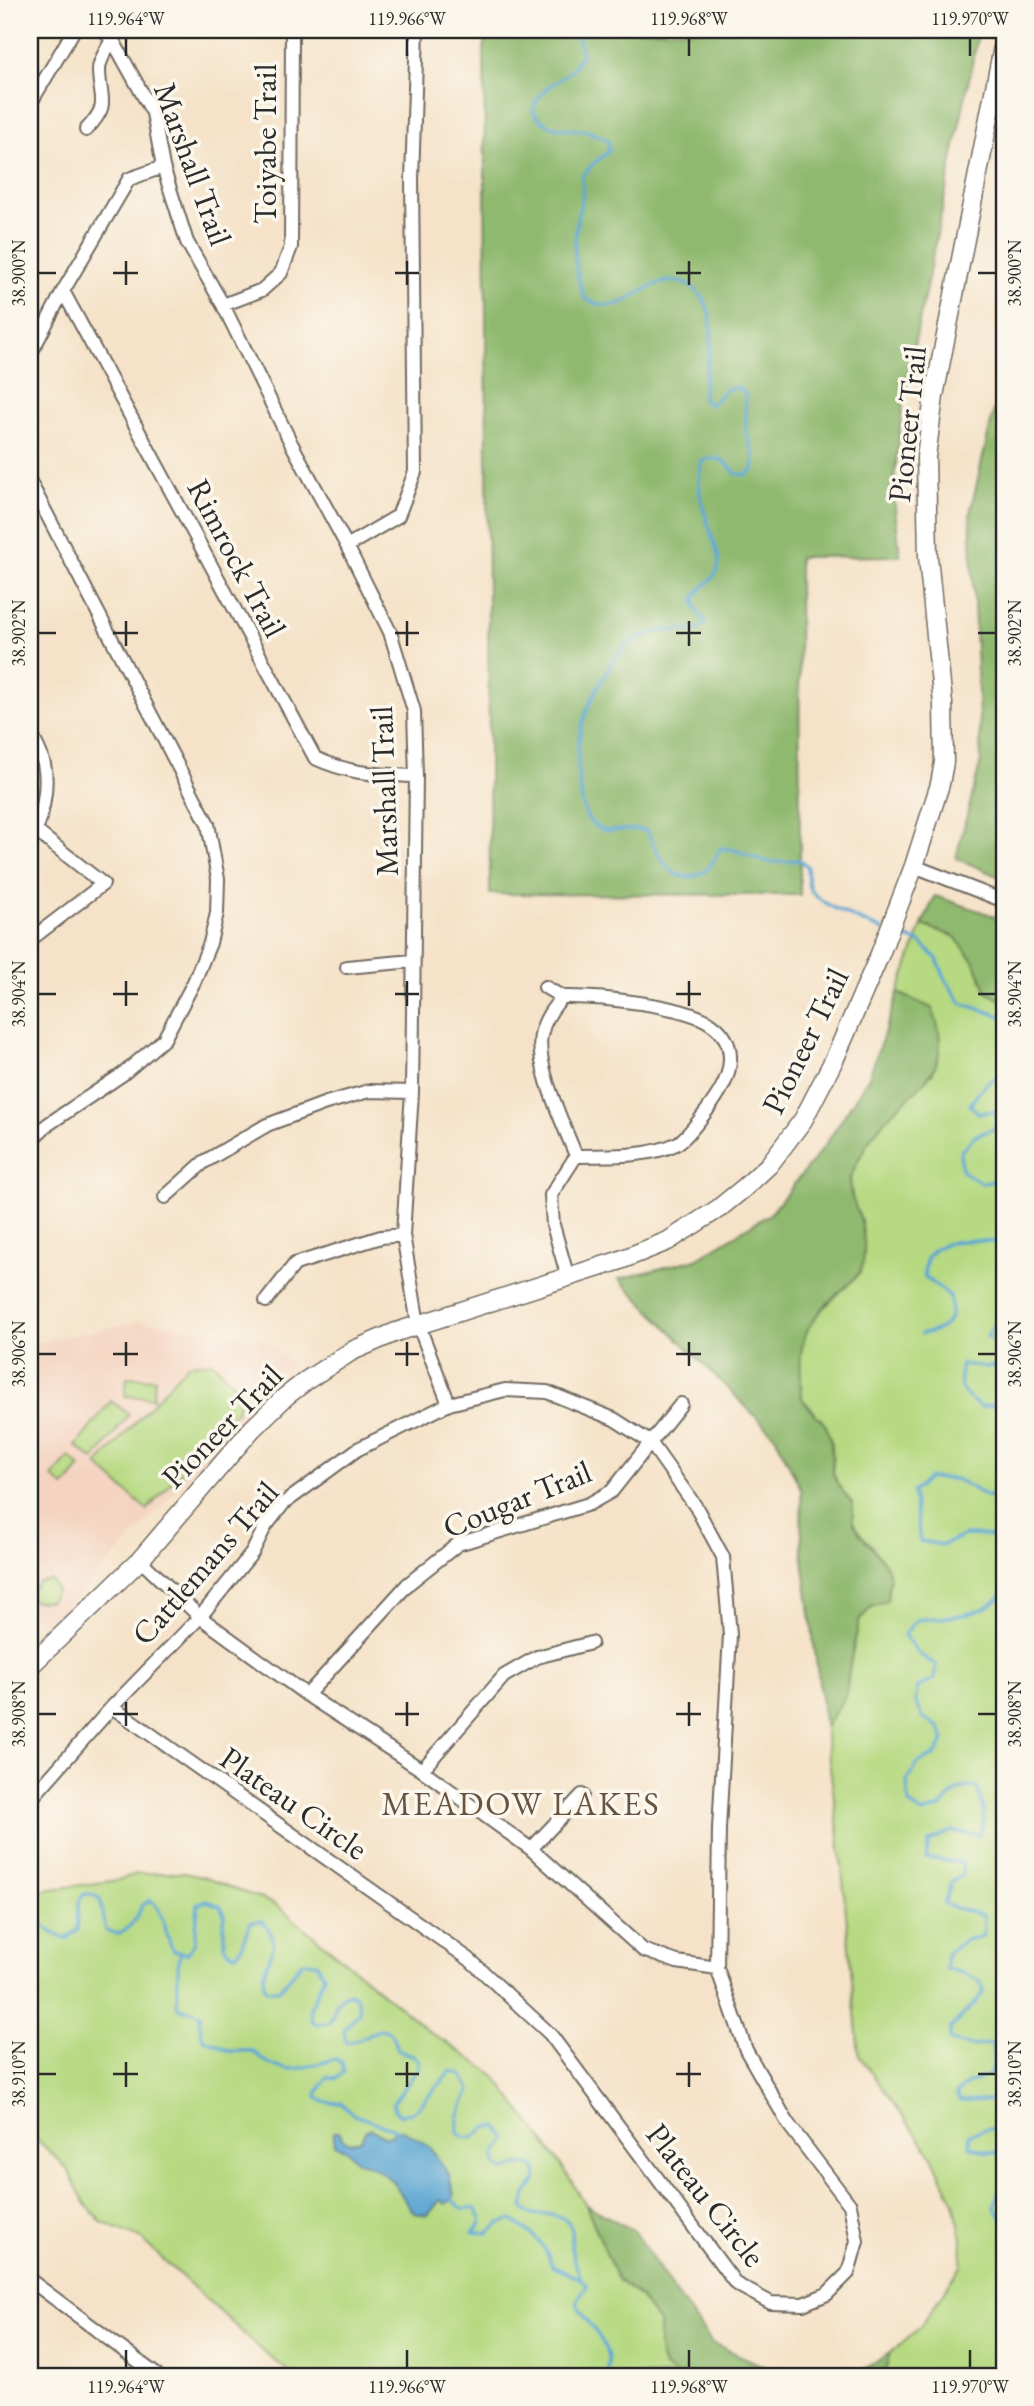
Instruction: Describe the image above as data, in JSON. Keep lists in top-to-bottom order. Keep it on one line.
{"streets":{"main road":["Pioneer Trail"],"street":["Toiyabe Trail","Marshall Trail","Rimrock Trail","Cougar Trail","Cattlemans Trail","Plateau Circle"]},"crossings":[["Toiyabe Trail","Marshall Trail"],["Marshall Trail","Pioneer Trail"],["Marshall Trail","Rimrock Trail"],["Marshall Trail","Cattlemans Trail"],["Cougar Trail","Cattlemans Trail"],["Cougar Trail","Plateau Circle"],["Cattlemans Trail","Plateau Circle"]],"districts":["MEADOW LAKES"],"coordinates":["119.964°W","119.966°W","119.968°W","119.970°W","38.900°N","38.902°N","38.904°N","38.906°N","38.908°N","38.910°N"]}
